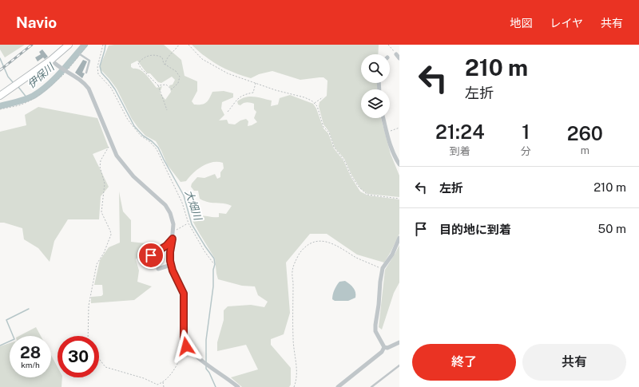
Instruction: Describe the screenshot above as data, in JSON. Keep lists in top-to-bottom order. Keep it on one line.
{"water":["伊保川","大畑川"],"page":{"header":"Navio","nav":["地図","レイヤ","共有"],"turn":["210 m","左折"],"eta":["21:24","到着","1","分","260","m"],"list":[{"name":"左折","value":"210 m"},{"name":"目的地に到着","value":"50 m"}],"speed":"28 km/h","limit":"30","buttons":["終了","共有"]}}
